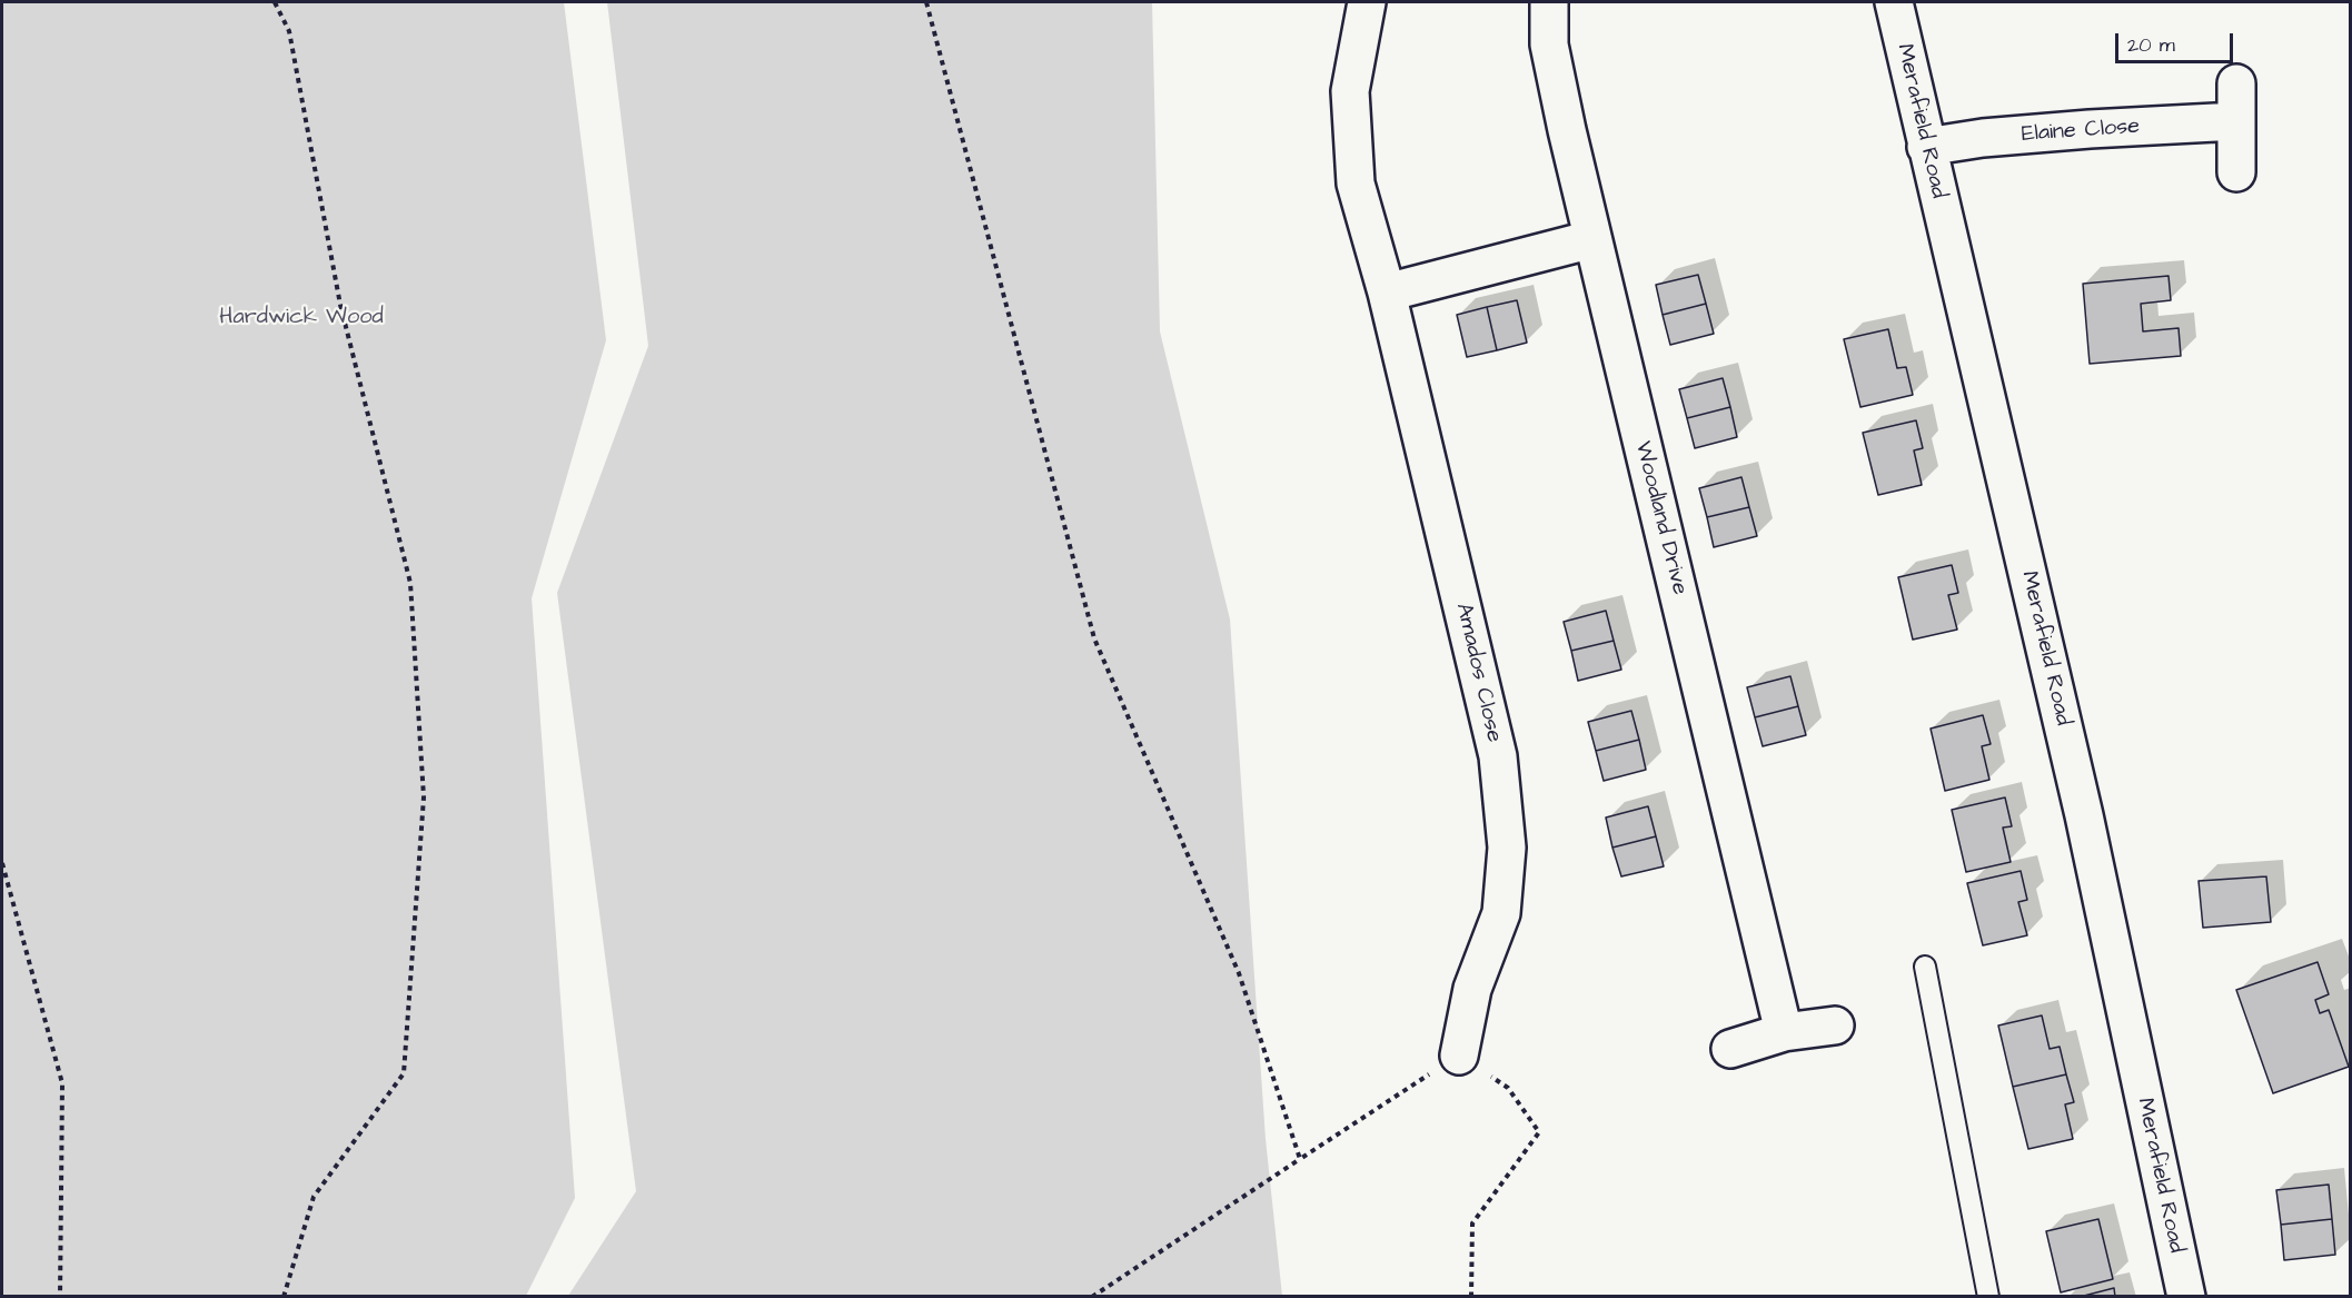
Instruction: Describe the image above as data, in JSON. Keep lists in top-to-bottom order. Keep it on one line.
{"streets":{"street":["Merafield Road","Elaine Close","Woodland Drive","Amados Close"]},"crossings":[["Merafield Road","Elaine Close"]],"parks":["Hardwick Wood"],"scale_bar":"20 m"}
